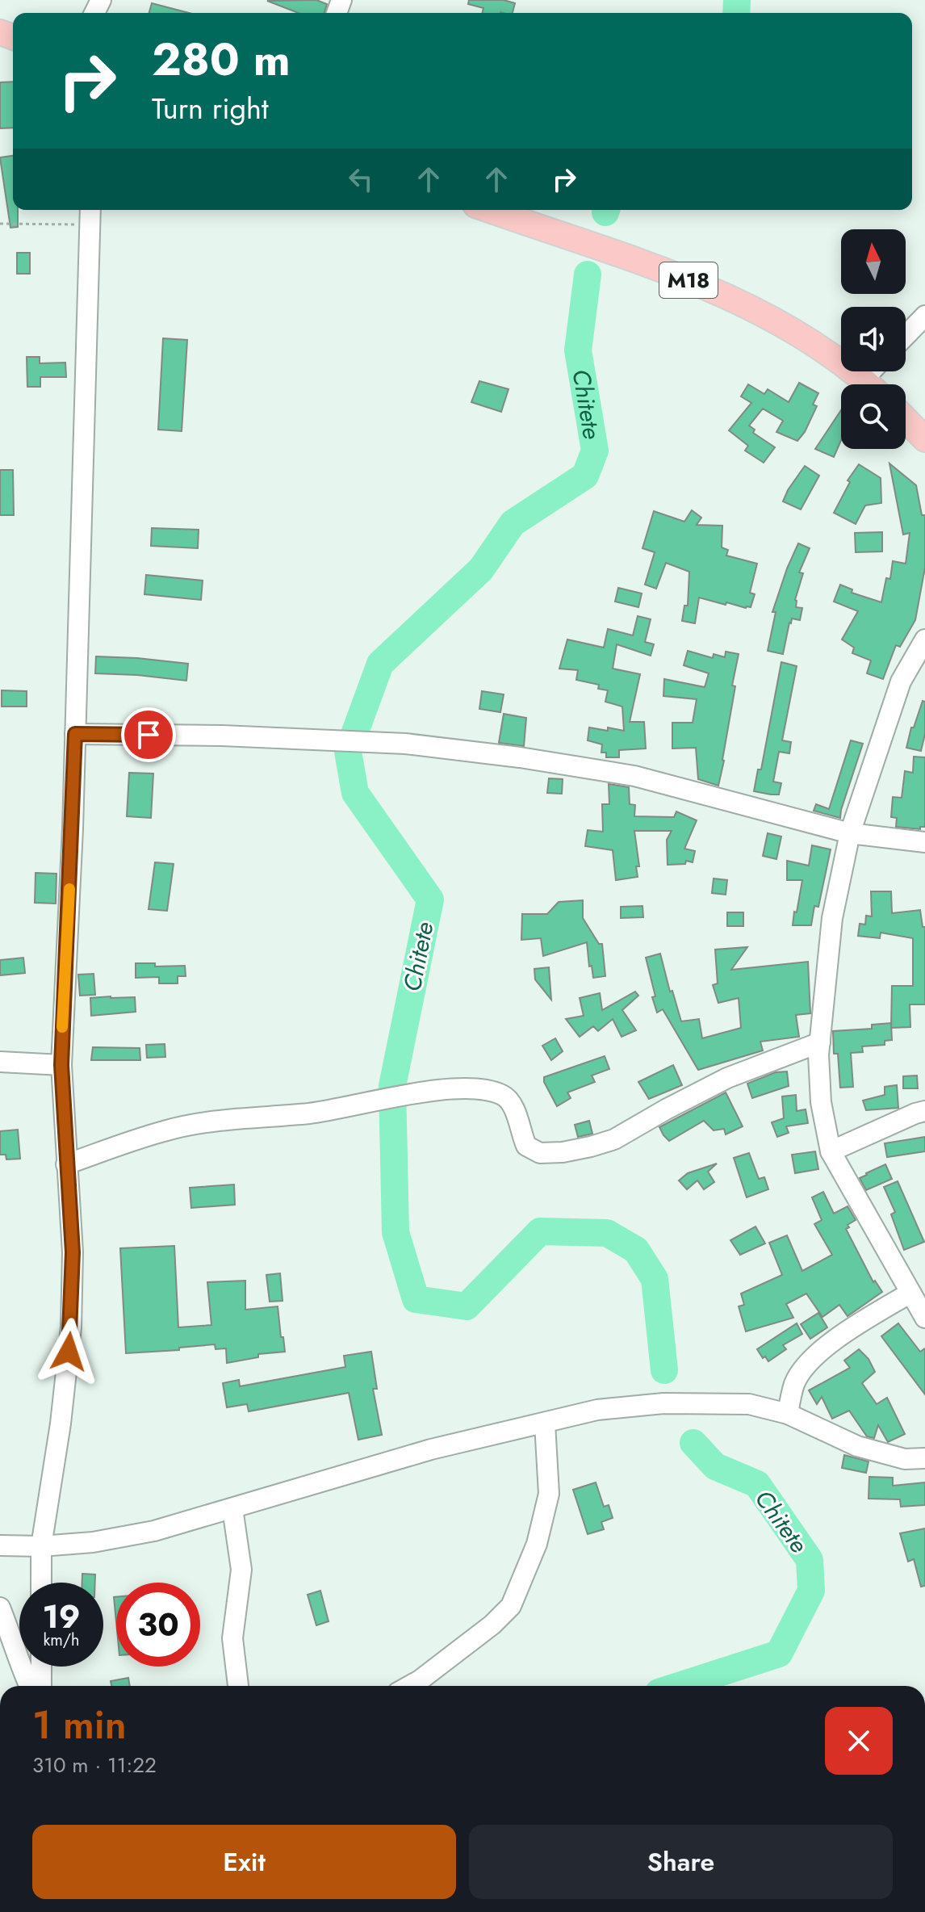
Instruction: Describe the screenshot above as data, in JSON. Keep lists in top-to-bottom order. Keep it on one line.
{"streets":{"main road":["M18"]},"water":["Chitete"],"north":"top","page":{"turn":["280 m","Turn right"],"speed":"19 km/h","limit":"30","heading":["1 min","310 m · 11:22"],"buttons":["Exit","Share"]}}
